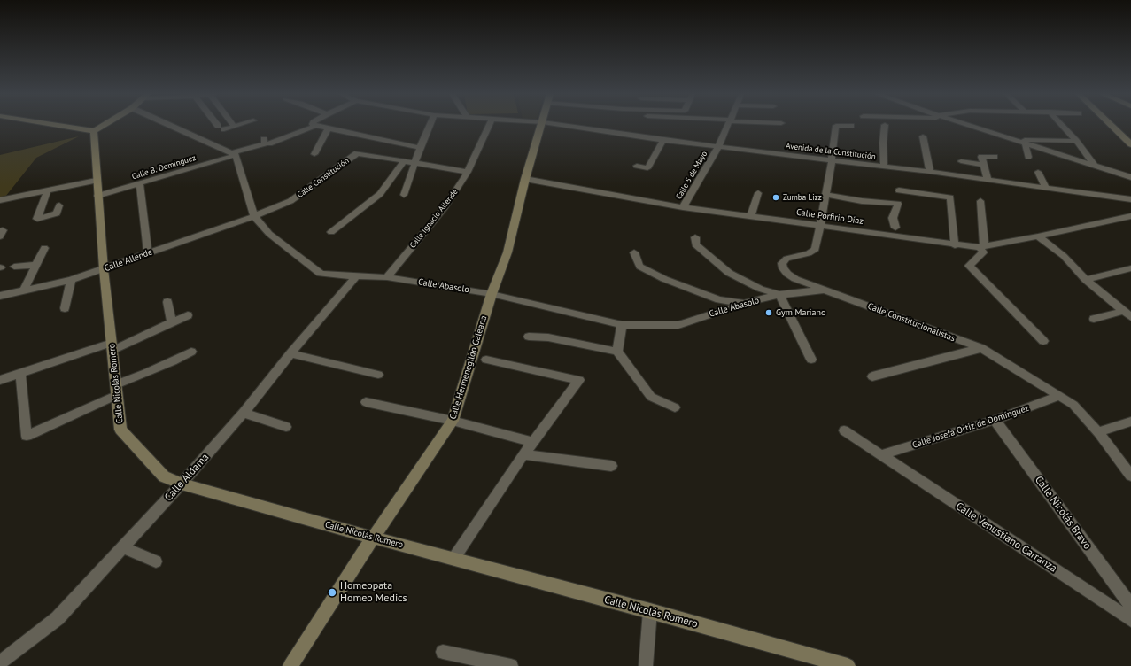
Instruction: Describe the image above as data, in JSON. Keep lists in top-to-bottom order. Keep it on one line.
{"streets":{"main road":["Calle Hermenegildo Galeana","Calle Nicolás Romero"],"street":["Avenida de la Constitución","Calle B. Domínguez","Calle 5 de Mayo","Calle Constitución","Calle Porfirio Díaz","Calle Ignacio Allende","Calle Allende","Calle Abasolo","Calle Constitucionalistas","Calle Josefa Ortiz de Domínguez","Calle Aldama","Calle Nicolás Bravo","Calle Venustiano Carranza"]},"crossings":[["Avenida de la Constitución","Calle 5 de Mayo"],["Avenida de la Constitución","Calle Constitucionalistas"],["Calle B. Domínguez","Calle Abasolo"],["Calle B. Domínguez","Calle Nicolás Romero"],["Calle 5 de Mayo","Calle Porfirio Díaz"],["Calle Constitución","Calle Ignacio Allende"],["Calle Constitución","Calle Allende"],["Calle Constitución","Calle Abasolo"],["Calle Porfirio Díaz","Calle Constitucionalistas"],["Calle Porfirio Díaz","Calle Hermenegildo Galeana"],["Calle Ignacio Allende","Calle Abasolo"],["Calle Allende","Calle Abasolo"],["Calle Allende","Calle Nicolás Romero"],["Calle Abasolo","Calle Constitucionalistas"],["Calle Abasolo","Calle Hermenegildo Galeana"],["Calle Abasolo","Calle Aldama"],["Calle Constitucionalistas","Calle Josefa Ortiz de Domínguez"],["Calle Hermenegildo Galeana","Calle Nicolás Romero"],["Calle Nicolás Romero","Calle Aldama"],["Calle Josefa Ortiz de Domínguez","Calle Nicolás Bravo"],["Calle Josefa Ortiz de Domínguez","Calle Venustiano Carranza"]],"places":["Zumba Lizz","Gym Mariano","Homeopata Homeo Medics"]}
